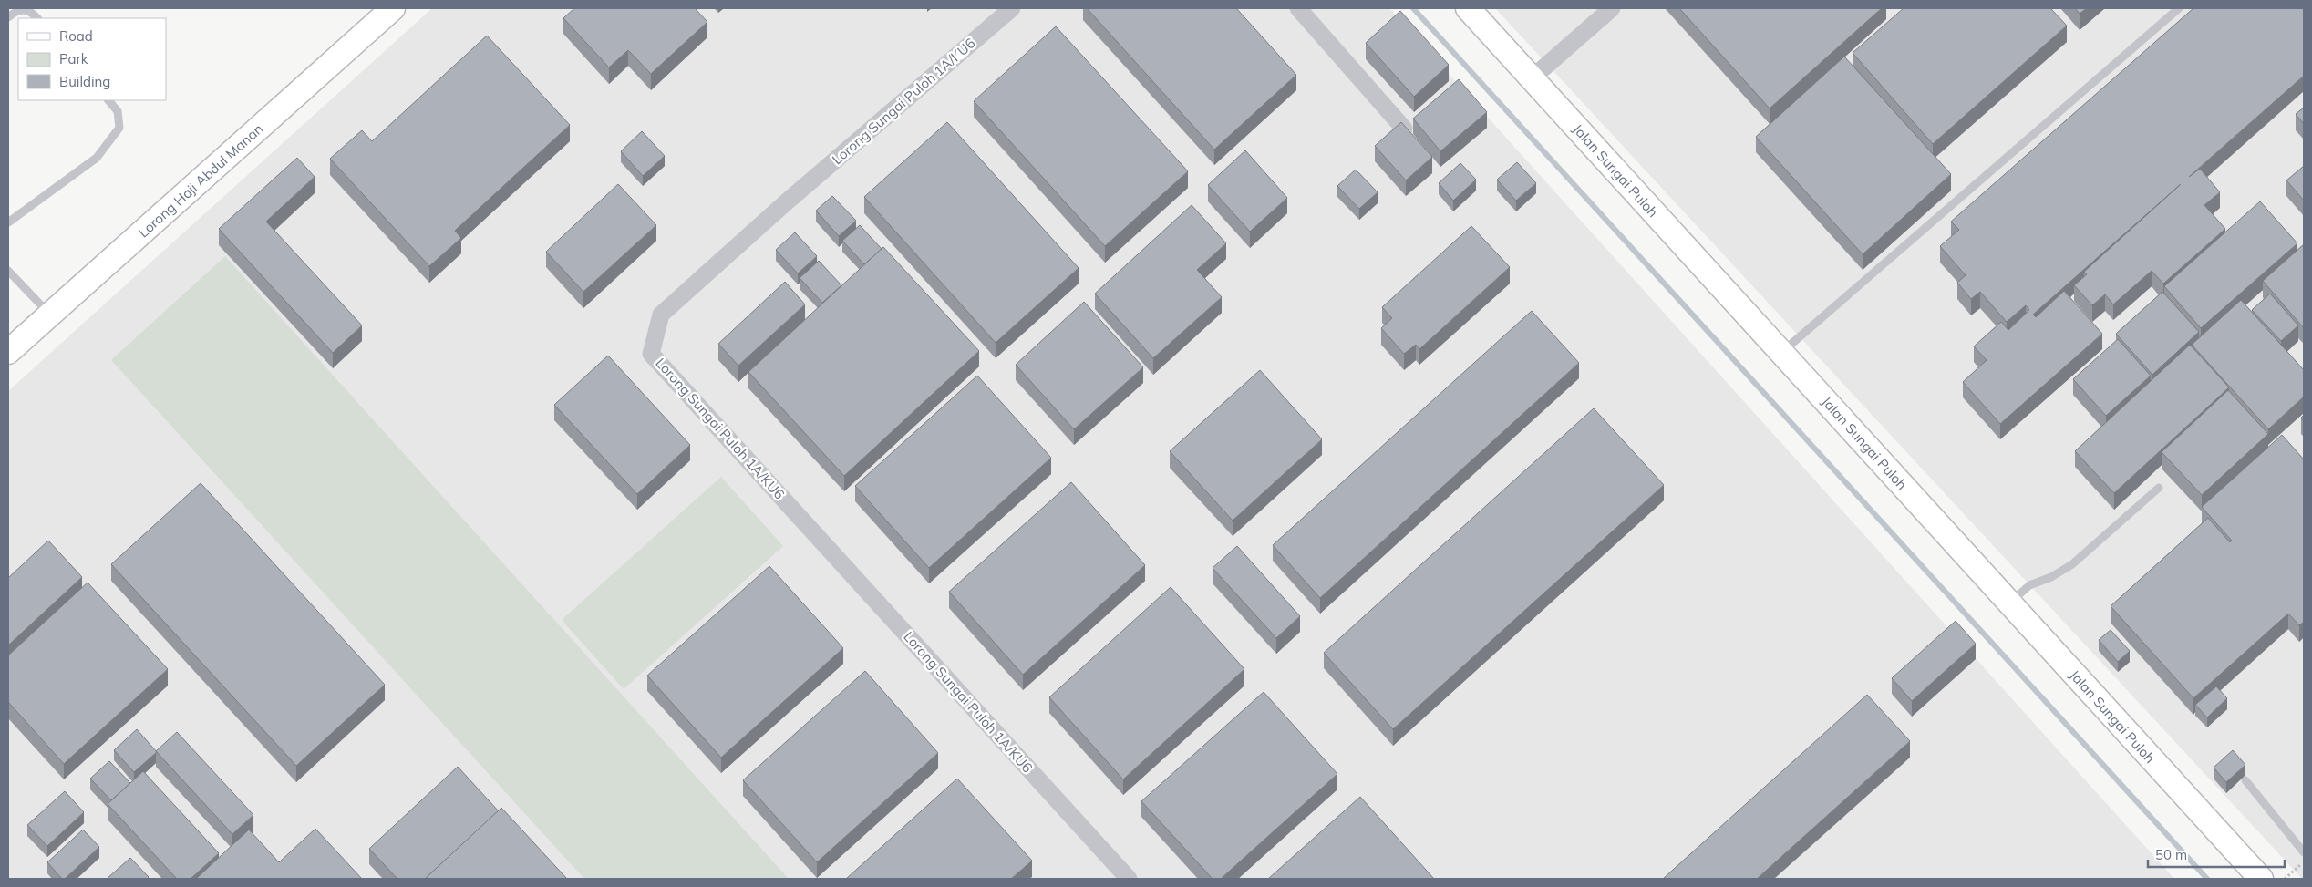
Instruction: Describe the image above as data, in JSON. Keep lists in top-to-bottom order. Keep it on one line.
{"streets":{"street":["Lorong Sungai Puloh 1A/KU6","Jalan Sungai Puloh","Lorong Haji Abdul Manan"]},"legend":["Road","Park","Building"],"scale_bar":"50 m"}
